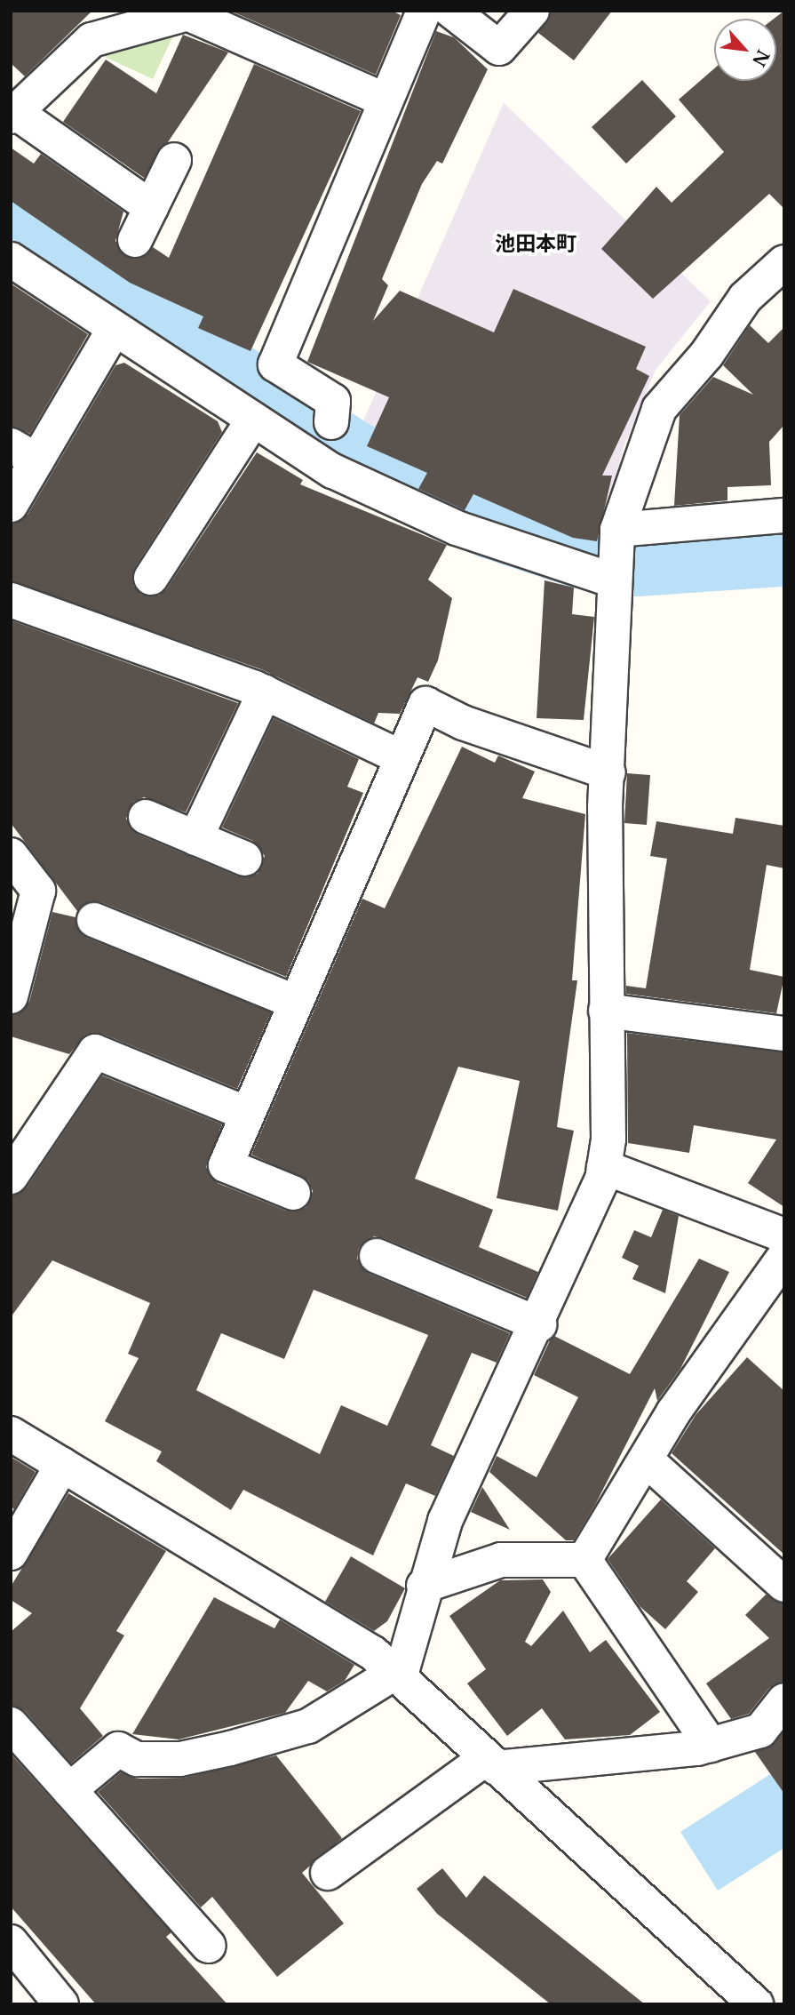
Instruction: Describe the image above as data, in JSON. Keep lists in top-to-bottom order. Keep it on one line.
{"districts":["池田本町"],"north":"bottom right"}
